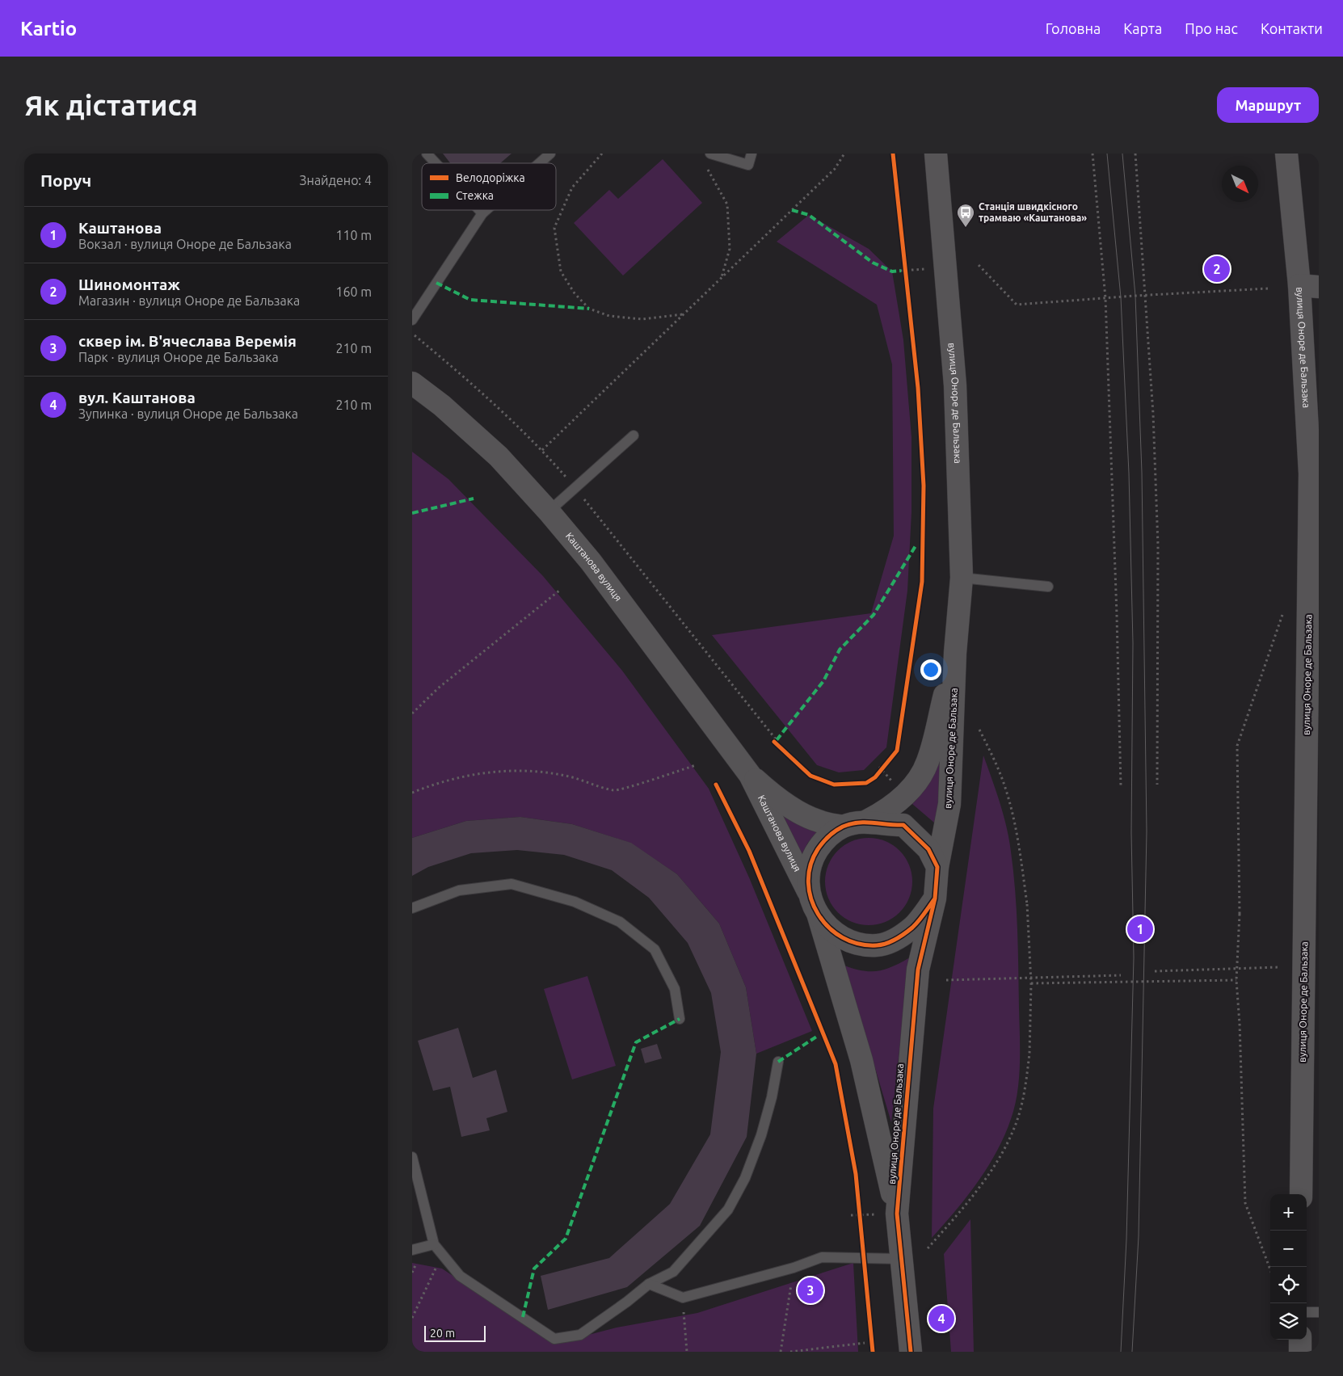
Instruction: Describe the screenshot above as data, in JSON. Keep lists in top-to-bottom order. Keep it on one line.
{"streets":{"street":["вулиця Оноре де Бальзака","Каштанова вулиця"]},"crossings":[["вулиця Оноре де Бальзака","Каштанова вулиця"]],"places":{"bus stop":["Станція швидкісного трамваю «Каштанова»"]},"legend":["Велодоріжка","Стежка"],"scale_bar":"20 m","north":"bottom right","page":{"header":"Kartio","nav":["Головна","Карта","Про нас","Контакти"],"buttons":"Маршрут","title":"Як дістатися","heading":["Поруч","Знайдено: 4"],"list":[{"mark":"1","name":"Каштанова","note":"Вокзал · вулиця Оноре де Бальзака","value":"110 m"},{"mark":"2","name":"Шиномонтаж","note":"Магазин · вулиця Оноре де Бальзака","value":"160 m"},{"mark":"3","name":"сквер ім. В'ячеслава Веремія","note":"Парк · вулиця Оноре де Бальзака","value":"210 m"},{"mark":"4","name":"вул. Каштанова","note":"Зупинка · вулиця Оноре де Бальзака","value":"210 m"}],"pins":["2","1","3","4"],"map_buttons":["+","−"],"scale":"20 m"}}
